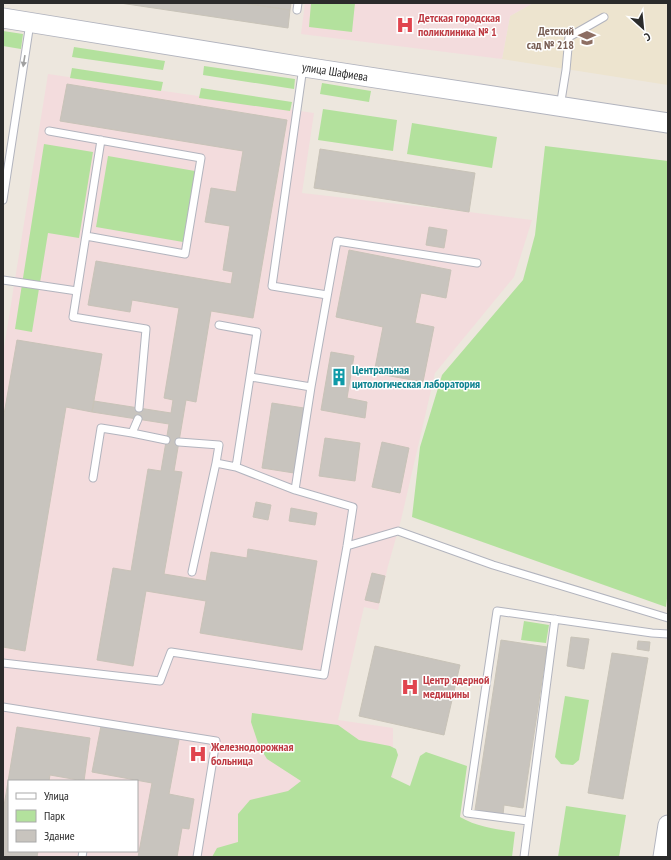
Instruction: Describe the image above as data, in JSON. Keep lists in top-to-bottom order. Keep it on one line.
{"streets":{"street":["улица Шафиева"]},"places":{"hospital":["Детская городская поликлиника № 1","Центр ядерной медицины","Железнодорожная больница"],"school or university":["Детский сад № 218"],"building":["Центральная цитологическая лаборатория"]},"legend":["Улица","Парк","Здание"],"north":"bottom right"}
